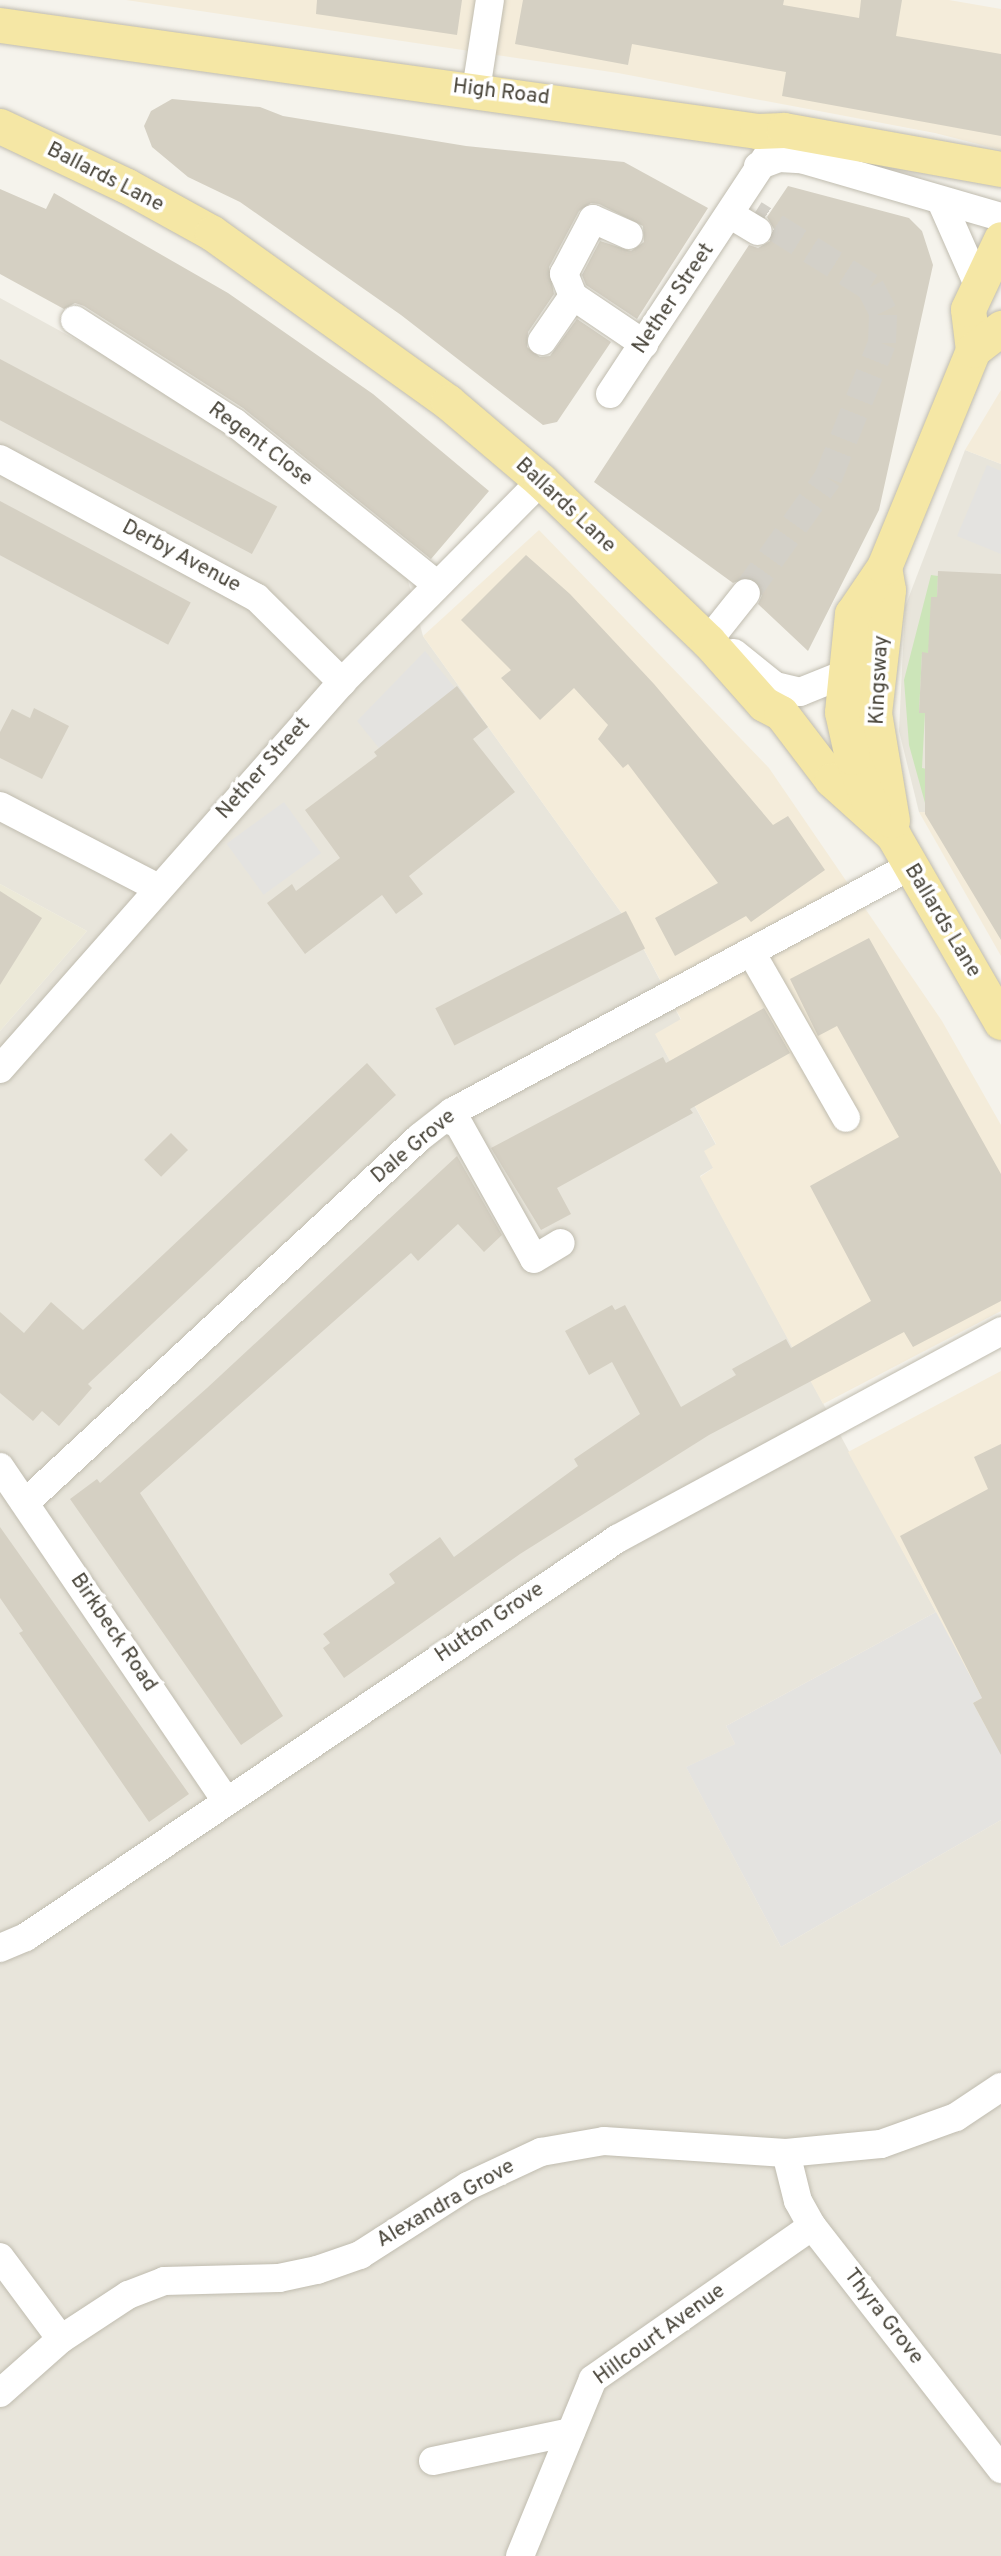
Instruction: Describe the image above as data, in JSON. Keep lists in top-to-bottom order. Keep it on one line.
{"streets":{"main road":["High Road","Ballards Lane","Kingsway"],"street":["Nether Street","Regent Close","Derby Avenue","Dale Grove","Hutton Grove","Birkbeck Road","Alexandra Grove","Thyra Grove","Hillcourt Avenue"]},"crossings":[["Ballards Lane","Nether Street"],["Ballards Lane","Kingsway"],["Ballards Lane","Dale Grove"],["Nether Street","Regent Close"],["Nether Street","Derby Avenue"],["Dale Grove","Birkbeck Road"],["Hutton Grove","Birkbeck Road"],["Alexandra Grove","Thyra Grove"],["Thyra Grove","Hillcourt Avenue"]]}
